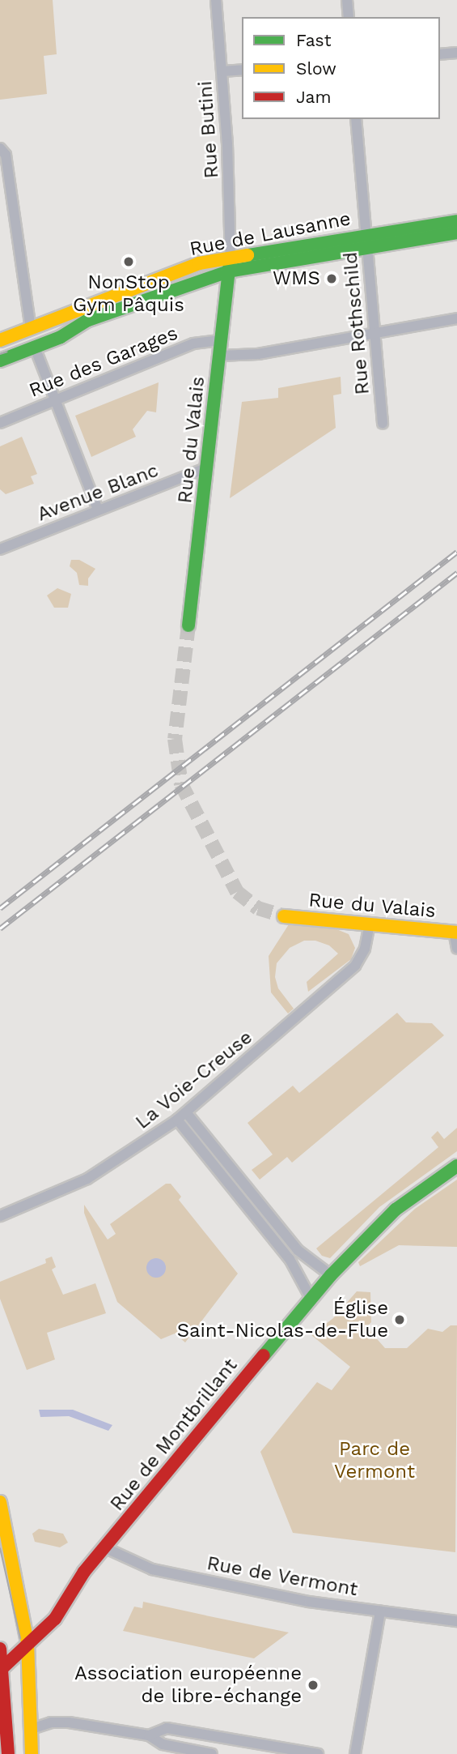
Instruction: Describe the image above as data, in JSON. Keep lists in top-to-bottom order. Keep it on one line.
{"streets":{"main road":["Rue de Lausanne","Rue du Valais","Rue de Montbrillant"],"street":["Rue Butini","Rue Rothschild","Rue des Garages","Avenue Blanc","La Voie-Creuse","Rue de Vermont"]},"crossings":[["Rue Butini","Rue de Lausanne"],["Rue Butini","Rue du Valais"],["Rue de Lausanne","Rue Rothschild"],["Rue de Lausanne","Rue du Valais"],["Rue des Garages","Rue du Valais"],["Rue du Valais","Avenue Blanc"],["Rue du Valais","La Voie-Creuse"],["Rue de Montbrillant","Rue de Vermont"]],"parks":["Parc de Vermont"],"places":["NonStop Gym Pâquis","WMS","Église Saint-Nicolas-de-Flue","Association européenne de libre-échange"],"legend":["Fast","Slow","Jam"]}
